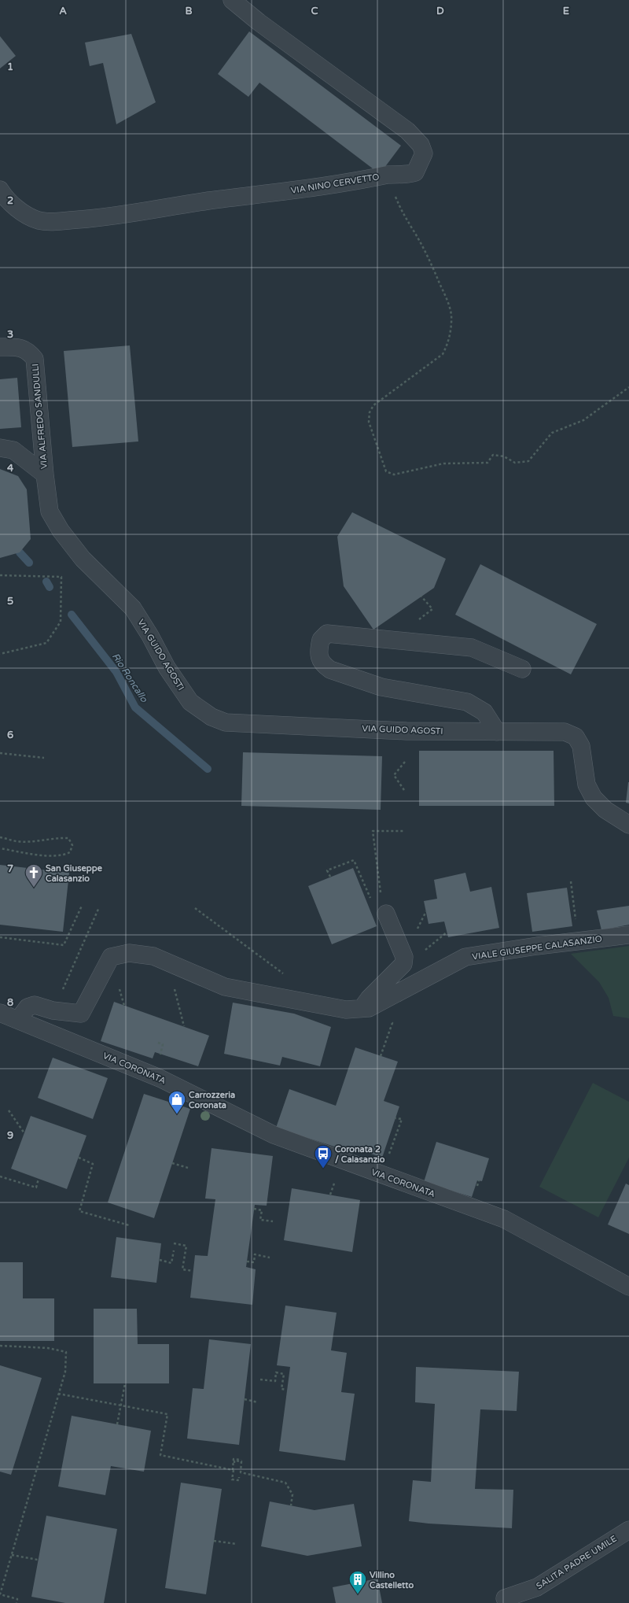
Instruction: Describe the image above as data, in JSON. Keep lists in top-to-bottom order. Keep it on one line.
{"streets":{"street":["VIA NINO CERVETTO","VIA ALFREDO SANDULLI","VIA GUIDO AGOSTI","VIALE GIUSEPPE CALASANZIO","VIA CORONATA","SALITA PADRE UMILE"]},"crossings":[["VIA ALFREDO SANDULLI","VIA GUIDO AGOSTI"],["VIALE GIUSEPPE CALASANZIO","VIA CORONATA"]],"water":["Rio Roncallo"],"places":{"church":["San Giuseppe Calasanzio"],"shop":["Carrozzeria Coronata"],"bus stop":["Coronata 2 / Calasanzio"],"building":["Villino Castelletto"]},"grid":{"columns":["A","B","C","D","E"],"rows":["1","2","3","4","5","6","7","8","9"]}}
